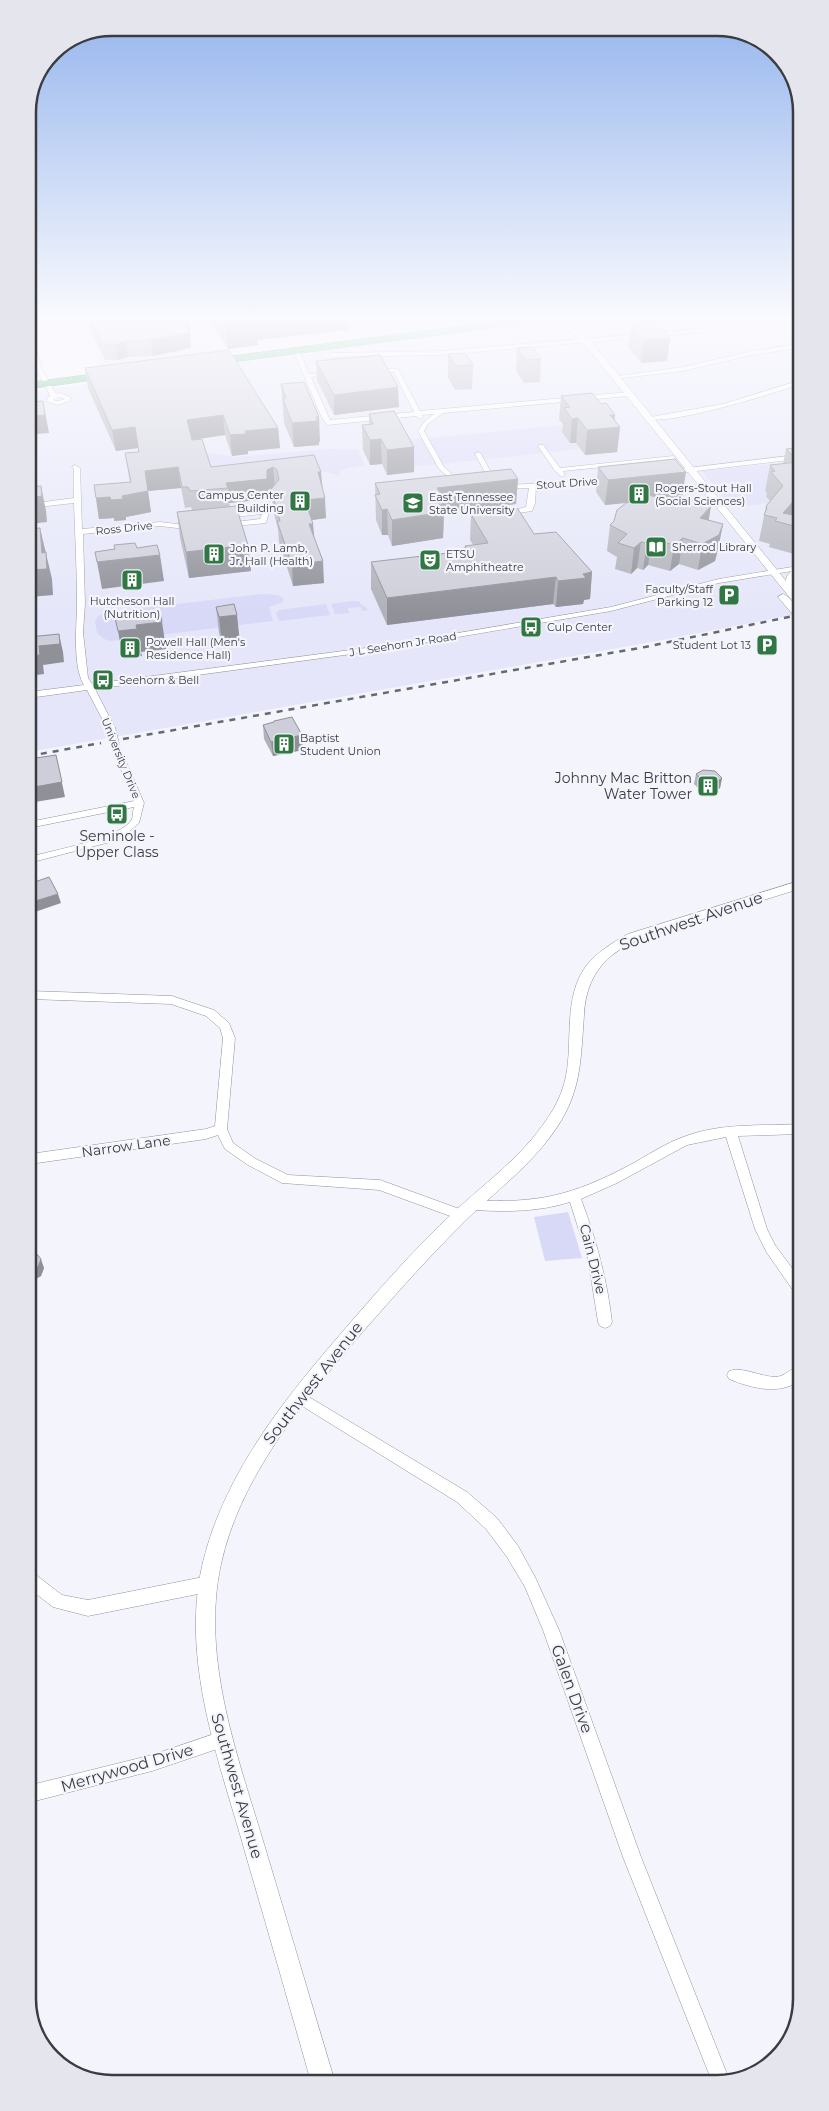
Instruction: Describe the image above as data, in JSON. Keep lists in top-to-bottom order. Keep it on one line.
{"streets":{"street":["Stout Drive","Ross Drive","J L Seehorn Jr Road","University Drive","Southwest Avenue","Narrow Lane","Cain Drive","Galen Drive","Merrywood Drive"]},"crossings":[["Ross Drive","University Drive"],["J L Seehorn Jr Road","University Drive"],["Southwest Avenue","Galen Drive"],["Southwest Avenue","Merrywood Drive"]],"places":{"building":["Rogers-Stout Hall (Social Sciences)","Campus Center Building","John P. Lamb, Jr. Hall (Health)","Hutcheson Hall (Nutrition)","Powell Hall (Men's Residence Hall)","Baptist Student Union","Johnny Mac Britton Water Tower"],"school or university":["East Tennessee State University"],"library":["Sherrod Library"],"theatre":["ETSU Amphitheatre"],"parking":["Faculty/Staff Parking 12","Student Lot 13"],"bus stop":["Culp Center","Seehorn & Bell","Seminole - Upper Class"]}}
